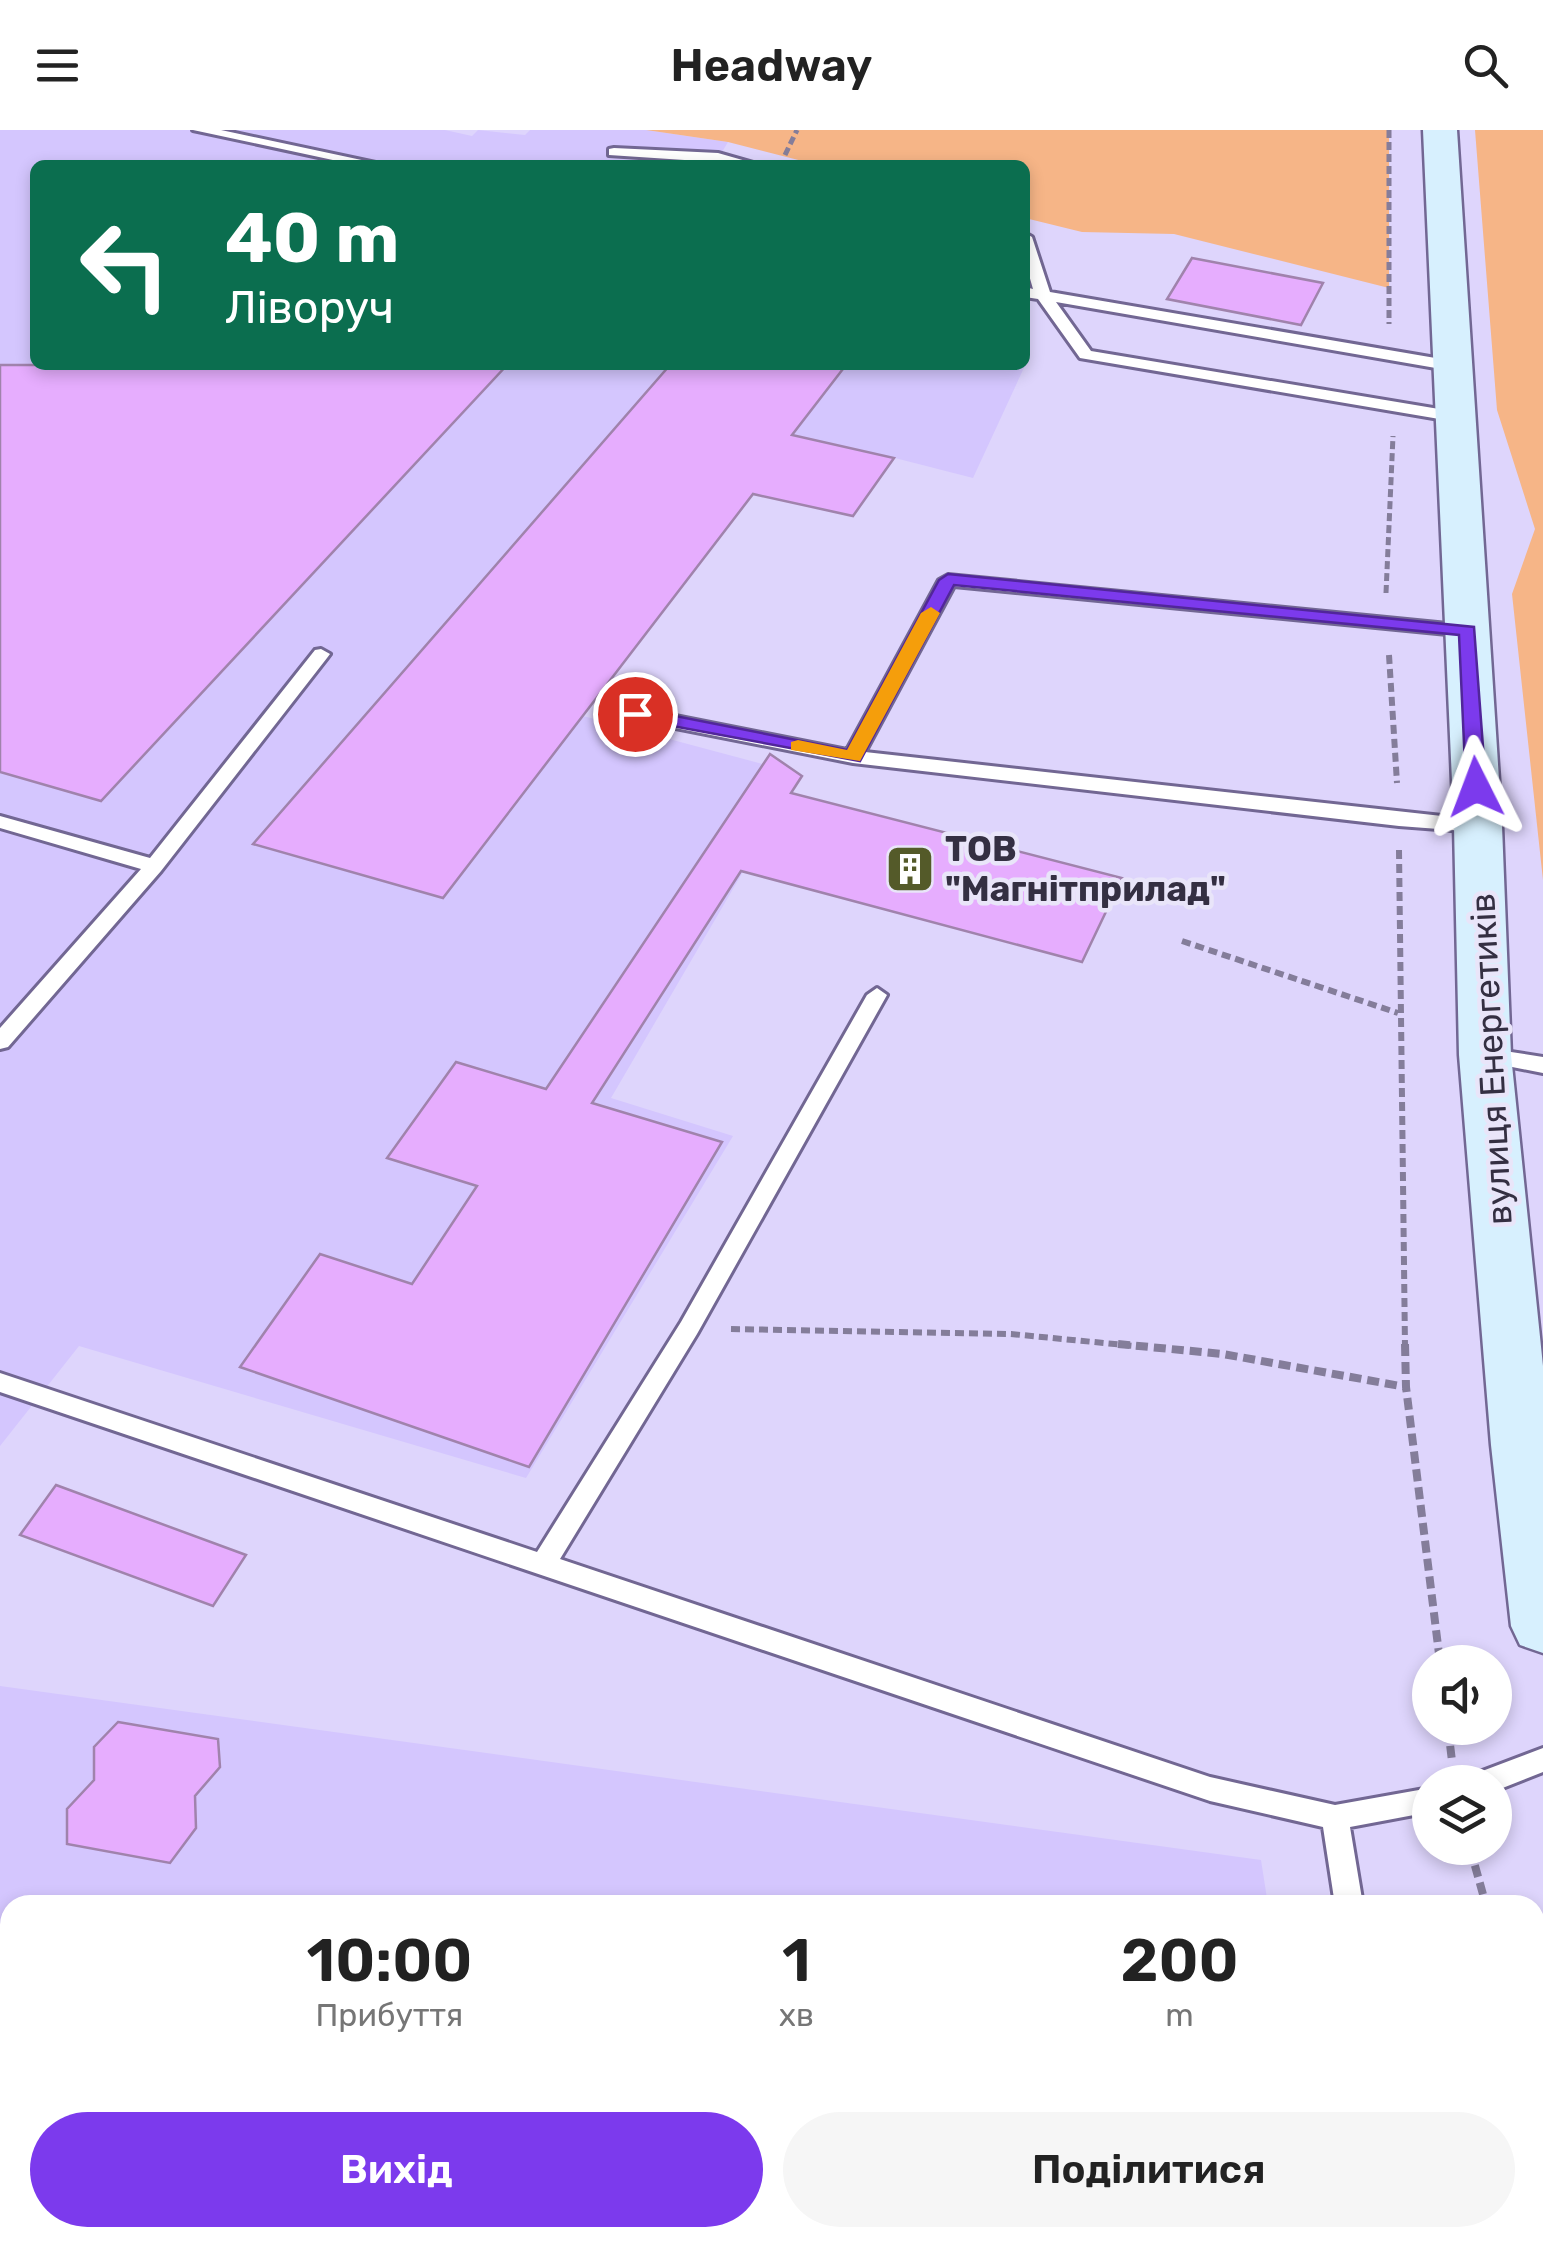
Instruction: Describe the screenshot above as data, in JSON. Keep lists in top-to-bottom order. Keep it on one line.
{"streets":{"main road":["вулиця Енергетиків"]},"places":{"building":["ТОВ \"Магнітприлад\""]},"page":{"header":"Headway","turn":["40 m","Ліворуч"],"eta":["10:00","Прибуття","1","хв","200","m"],"buttons":["Вихід","Поділитися"]}}
